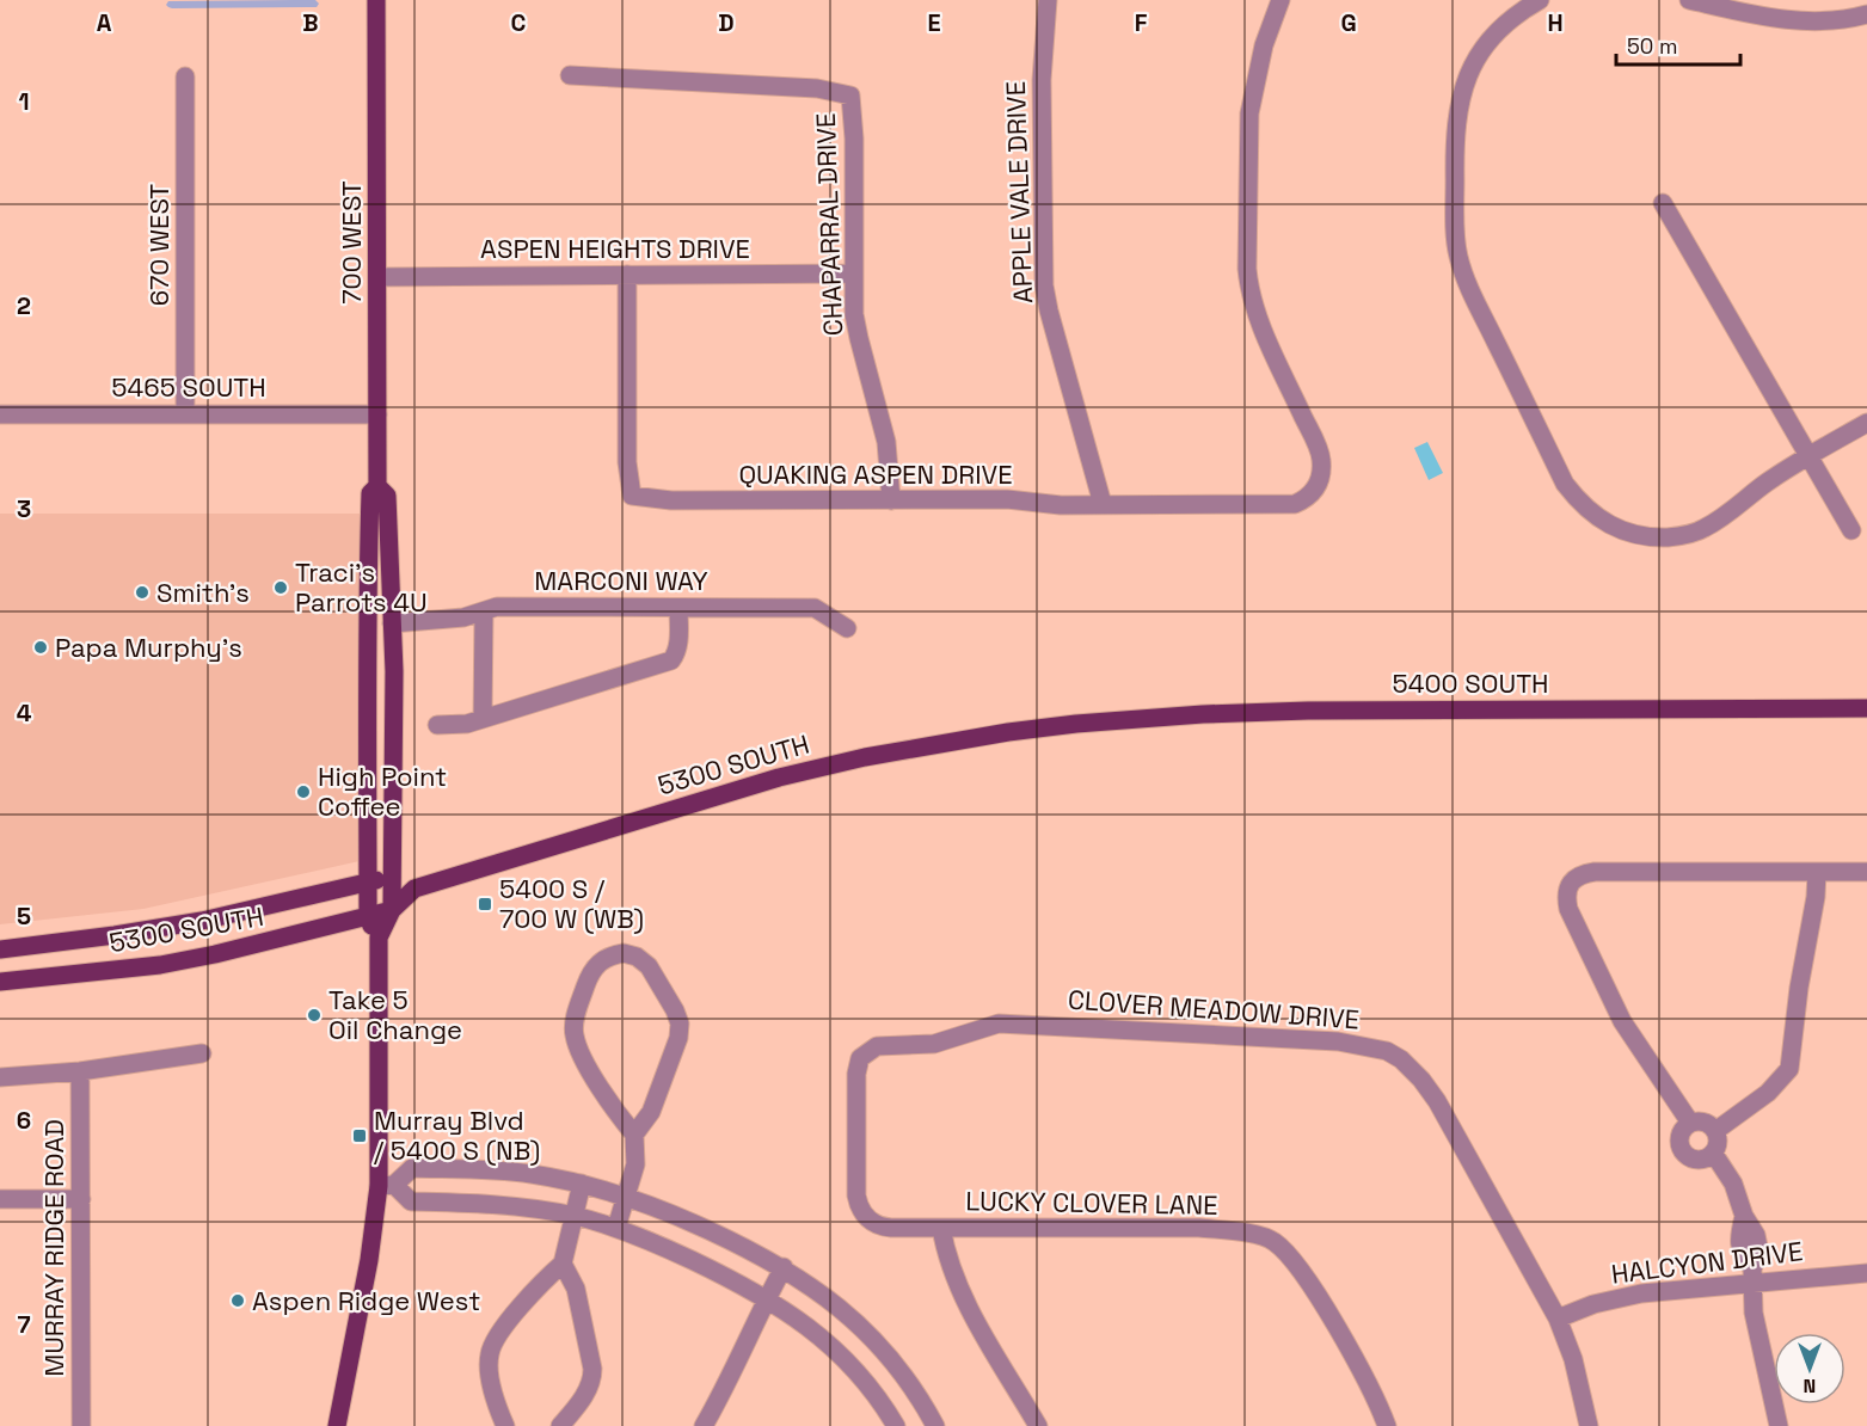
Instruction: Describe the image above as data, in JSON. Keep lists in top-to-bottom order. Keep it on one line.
{"streets":{"main road":["700 WEST","5400 SOUTH","5300 SOUTH"],"street":["APPLE VALE DRIVE","CHAPARRAL DRIVE","670 WEST","ASPEN HEIGHTS DRIVE","5465 SOUTH","QUAKING ASPEN DRIVE","MARCONI WAY","CLOVER MEADOW DRIVE","LUCKY CLOVER LANE","MURRAY RIDGE ROAD","HALCYON DRIVE"]},"crossings":[["APPLE VALE DRIVE","QUAKING ASPEN DRIVE"],["CHAPARRAL DRIVE","ASPEN HEIGHTS DRIVE"],["CHAPARRAL DRIVE","QUAKING ASPEN DRIVE"],["700 WEST","ASPEN HEIGHTS DRIVE"],["700 WEST","5465 SOUTH"],["700 WEST","MARCONI WAY"],["700 WEST","5300 SOUTH"],["670 WEST","5465 SOUTH"],["ASPEN HEIGHTS DRIVE","QUAKING ASPEN DRIVE"],["5400 SOUTH","5300 SOUTH"],["CLOVER MEADOW DRIVE","LUCKY CLOVER LANE"],["CLOVER MEADOW DRIVE","HALCYON DRIVE"]],"places":{"other":["Traci's Parrots 4U","Smith's","Papa Murphy's","High Point Coffee","Take 5 Oil Change","Aspen Ridge West"],"transit":["5400 S / 700 W (WB)","Murray Blvd / 5400 S (NB)"]},"scale_bar":"50 m","north":"bottom","grid":{"columns":["A","B","C","D","E","F","G","H"],"rows":["1","2","3","4","5","6","7"]}}
